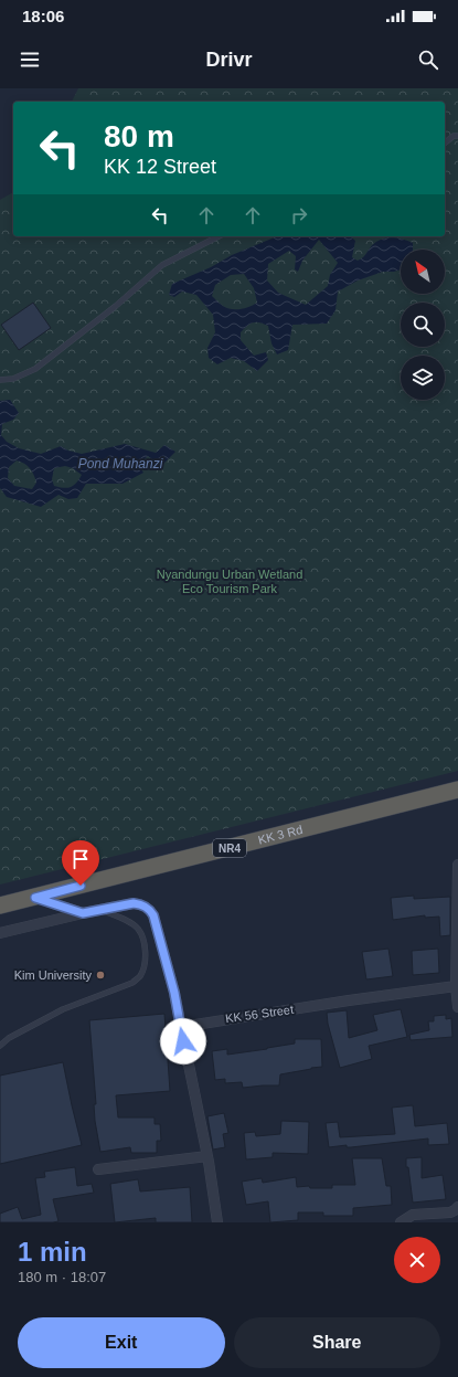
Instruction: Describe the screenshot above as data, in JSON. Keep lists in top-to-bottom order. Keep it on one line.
{"streets":{"highway":["KK 3 Rd","NR4"],"street":["KK 56 Street"]},"water":["Pond Muhanzi"],"parks":["Nyandungu Urban Wetland Eco Tourism Park"],"places":["Kim University"],"north":"top left","page":{"status":"18:06","header":"Drivr","turn":["80 m","KK 12 Street"],"heading":["1 min","180 m · 18:07"],"buttons":["Exit","Share"]}}
